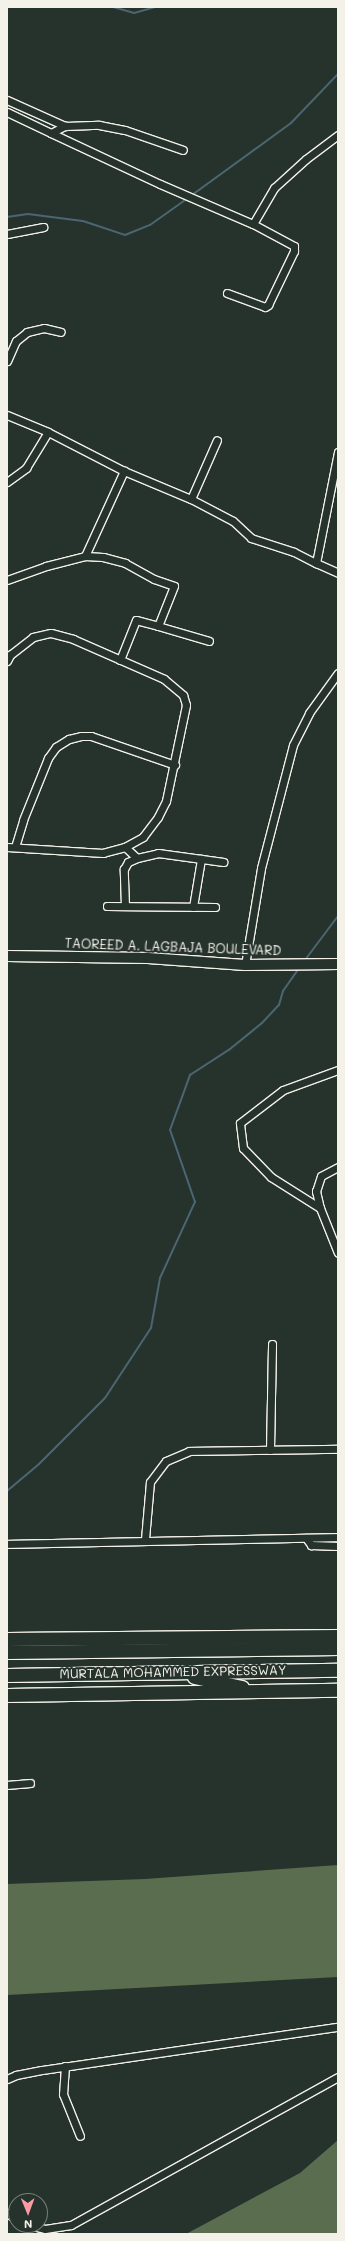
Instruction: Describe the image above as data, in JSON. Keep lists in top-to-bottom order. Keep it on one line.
{"streets":{"highway":["MURTALA MOHAMMED EXPRESSWAY"],"street":["TAOREED A. LAGBAJA BOULEVARD"]},"north":"bottom"}
